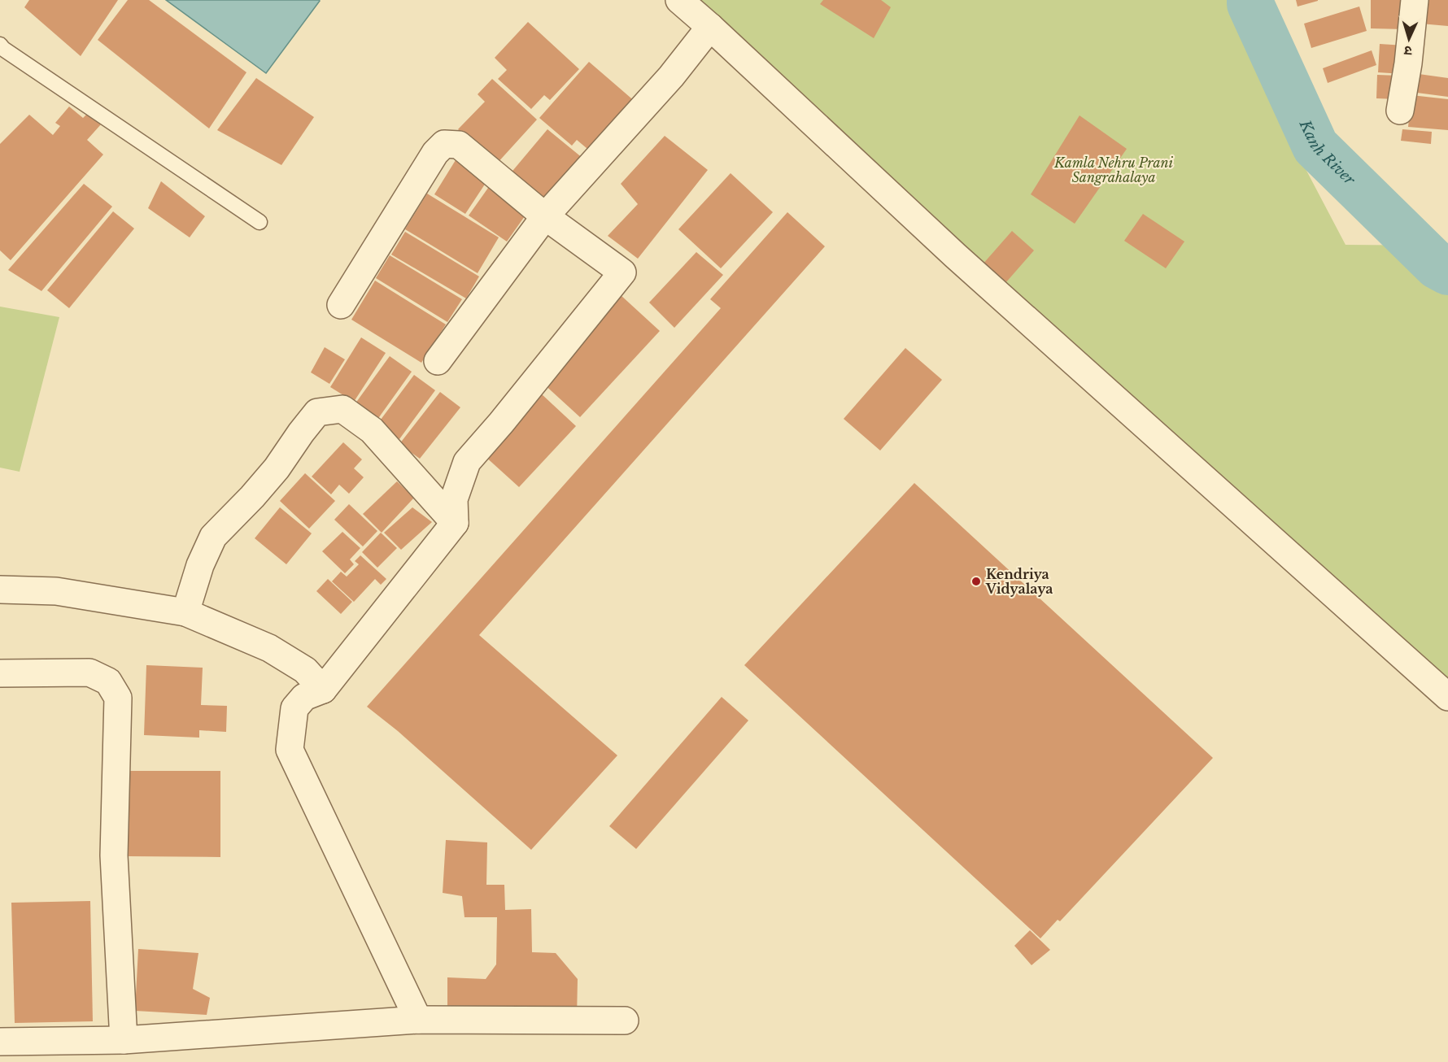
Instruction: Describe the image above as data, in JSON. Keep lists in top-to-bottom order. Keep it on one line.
{"water":["Kanh River"],"parks":["Kamla Nehru Prani Sangrahalaya"],"places":["Kendriya Vidyalaya"],"north":"bottom"}
